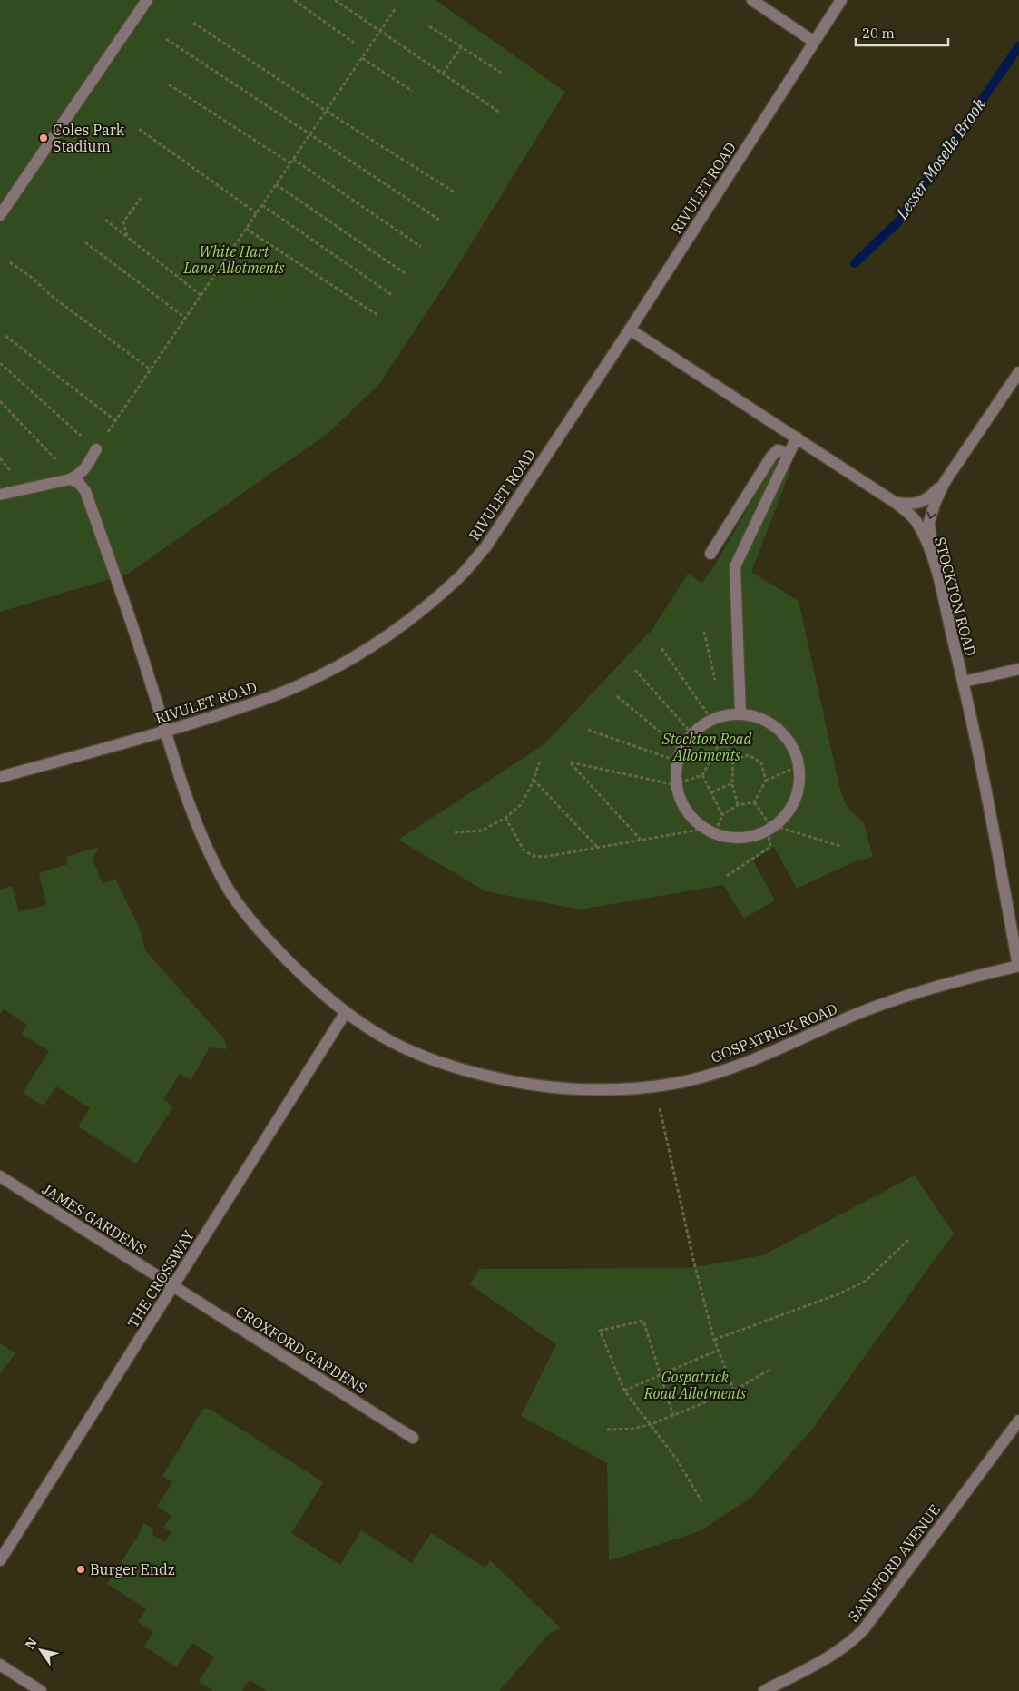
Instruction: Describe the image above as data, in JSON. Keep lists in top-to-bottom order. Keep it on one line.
{"streets":{"street":["RIVULET ROAD","STOCKTON ROAD","GOSPATRICK ROAD","JAMES GARDENS","THE CROSSWAY","CROXFORD GARDENS","SANDFORD AVENUE"]},"crossings":[["RIVULET ROAD","STOCKTON ROAD"],["RIVULET ROAD","GOSPATRICK ROAD"],["STOCKTON ROAD","GOSPATRICK ROAD"],["GOSPATRICK ROAD","THE CROSSWAY"],["JAMES GARDENS","THE CROSSWAY"],["JAMES GARDENS","CROXFORD GARDENS"],["THE CROSSWAY","CROXFORD GARDENS"]],"water":["Lesser Moselle Brook"],"parks":["White Hart Lane Allotments","Stockton Road Allotments","Gospatrick Road Allotments"],"places":["Coles Park Stadium","Burger Endz"],"scale_bar":"20 m","north":"top left"}
